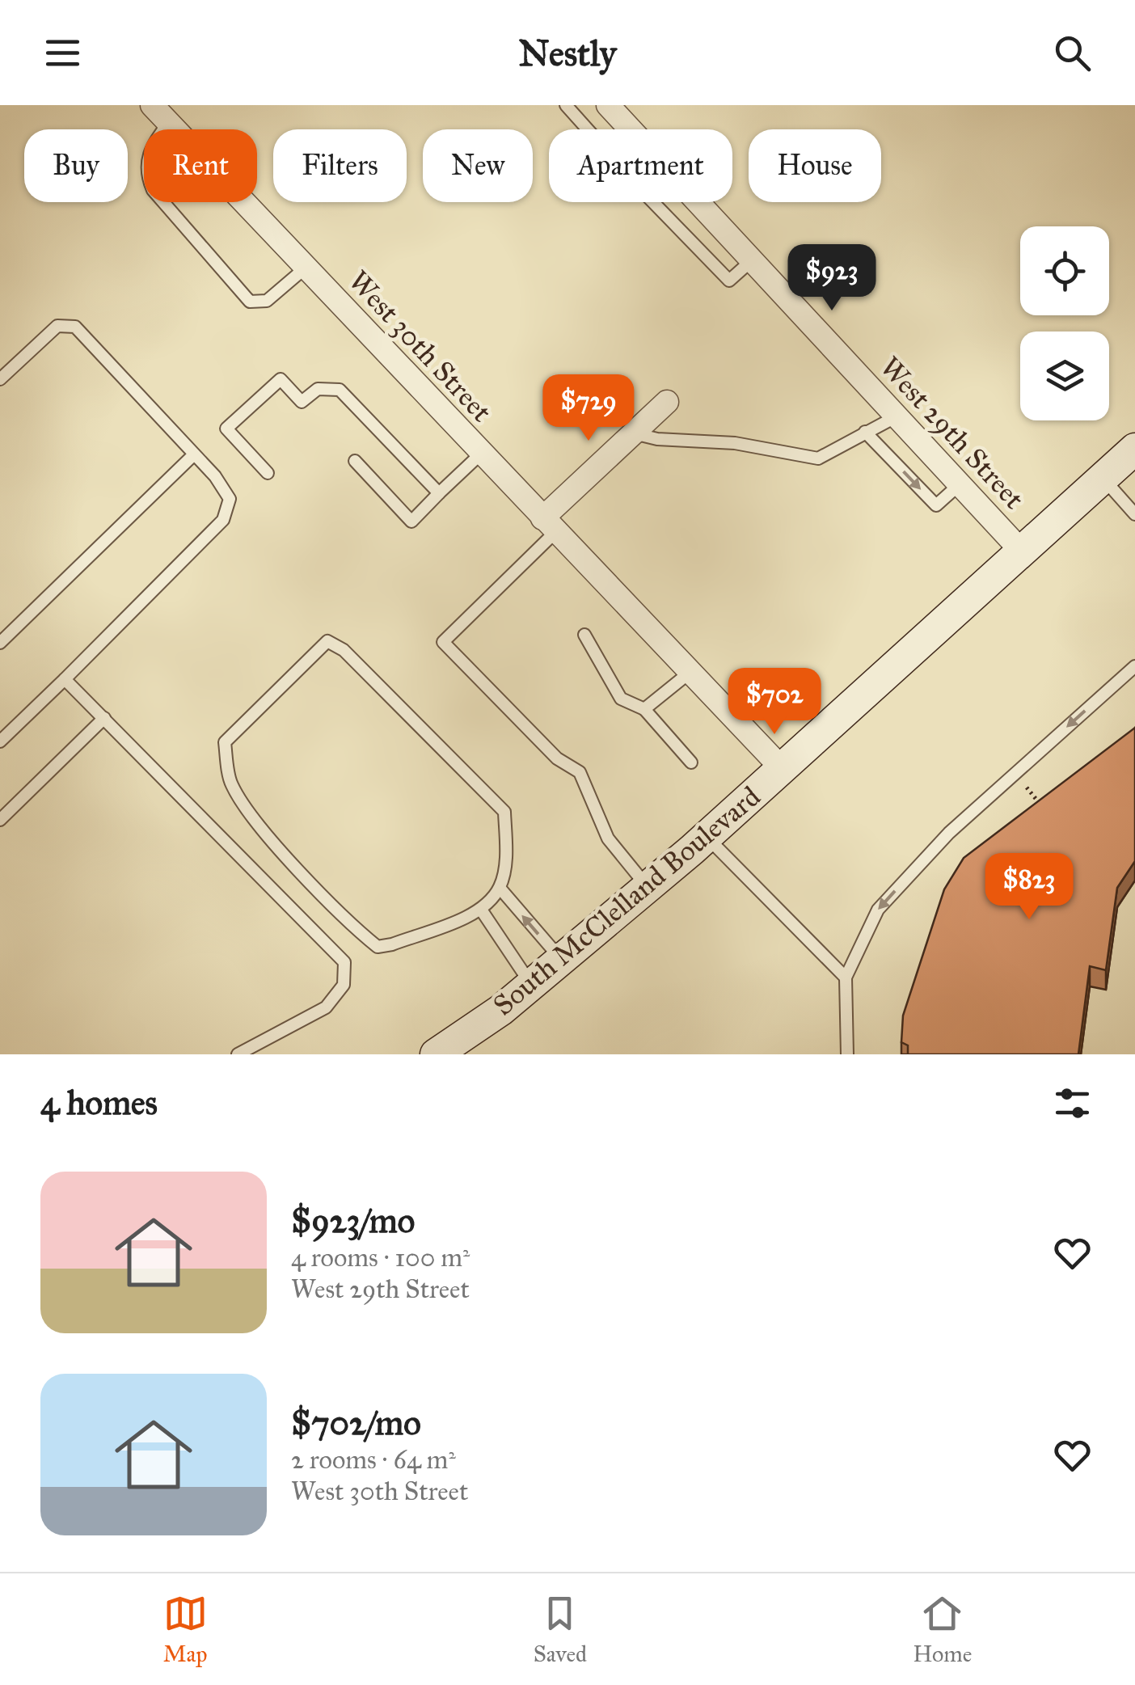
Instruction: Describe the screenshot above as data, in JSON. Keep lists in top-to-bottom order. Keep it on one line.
{"streets":{"main road":["South McClelland Boulevard"],"street":["West 30th Street","West 29th Street"]},"crossings":[["West 30th Street","South McClelland Boulevard"],["West 29th Street","South McClelland Boulevard"]],"page":{"header":"Nestly","chip":["Buy","Rent","Filters","New","Apartment","House"],"price":["$923","$729","$702","$823"],"heading":"4 homes","list":[{"name":"$923/mo","note":"4 rooms · 100 m² · West 29th Street"},{"name":"$702/mo","note":"2 rooms · 64 m² · West 30th Street"}],"tabs":["Map","Saved","Home"]}}
